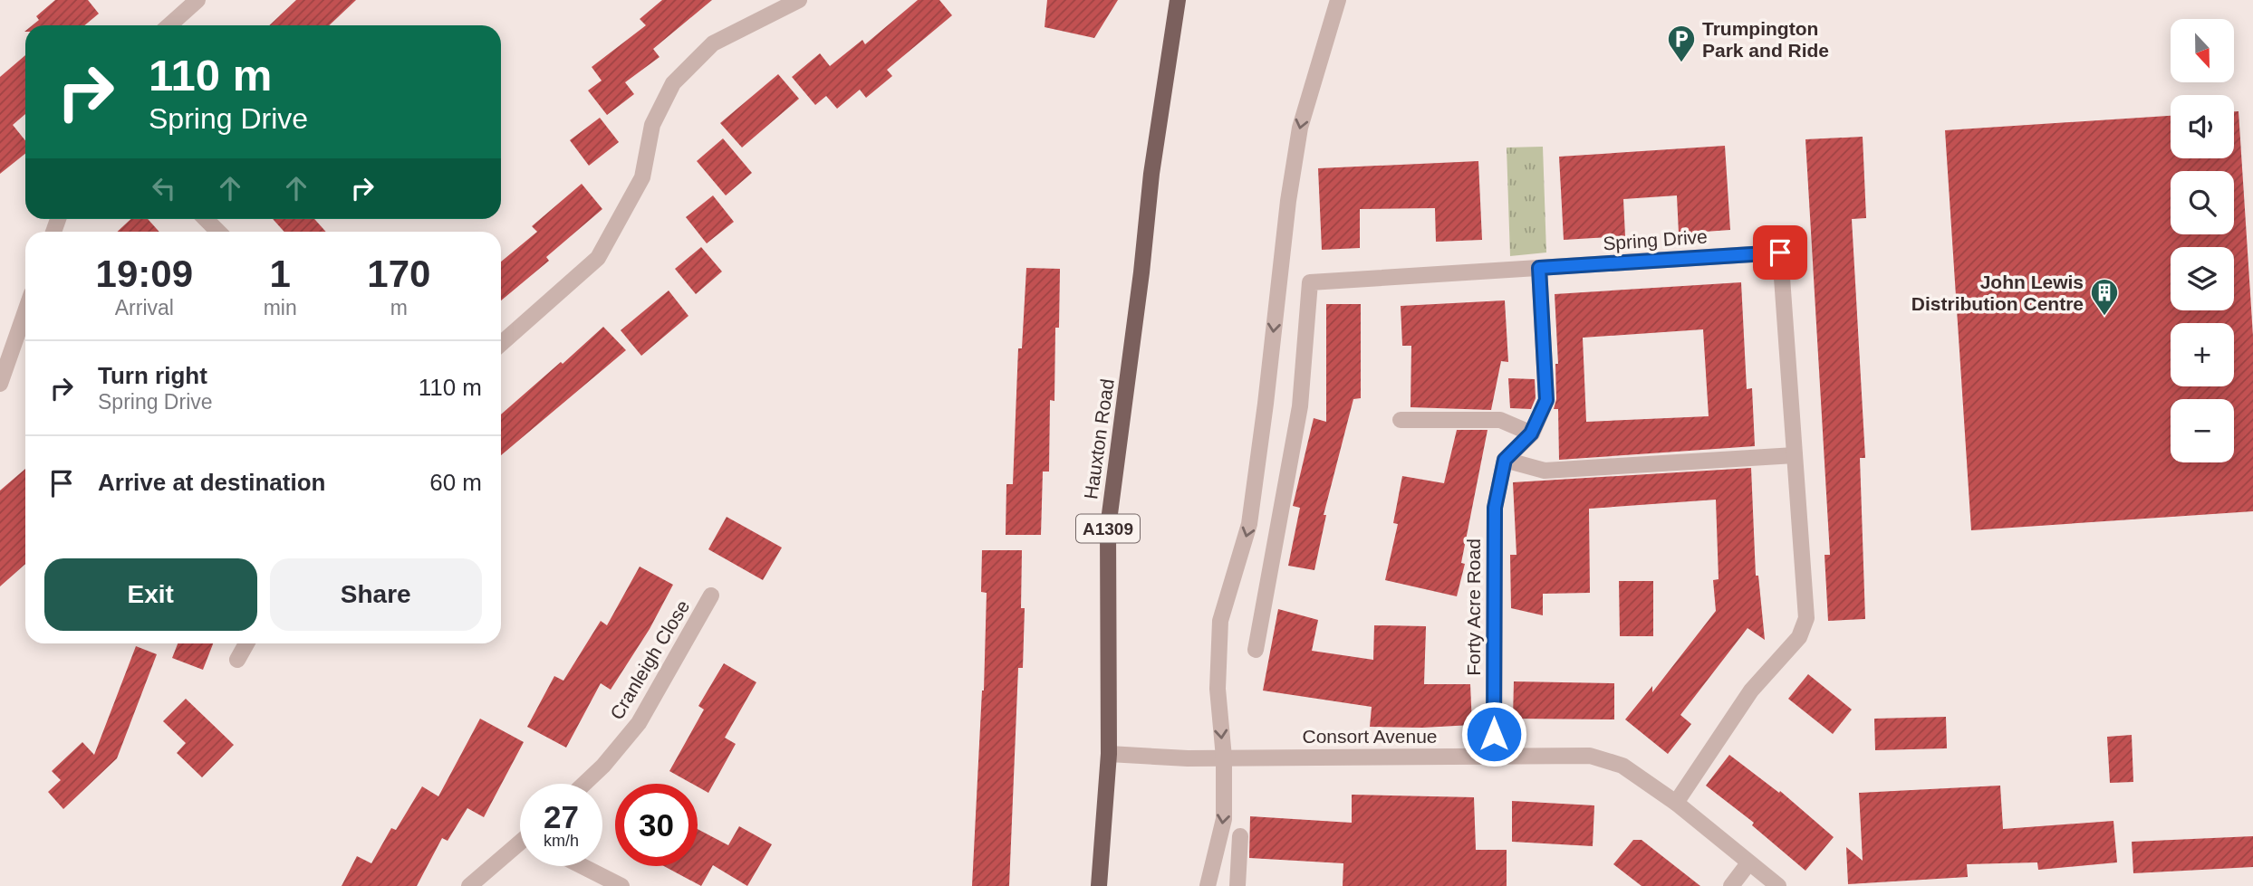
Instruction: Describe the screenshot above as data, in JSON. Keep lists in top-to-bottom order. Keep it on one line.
{"streets":{"main road":["Hauxton Road","A1309"],"street":["Spring Drive","Forty Acre Road","Cranleigh Close","Consort Avenue"]},"crossings":[["Spring Drive","Consort Avenue"],["Hauxton Road","Consort Avenue"],["Forty Acre Road","Consort Avenue"]],"places":{"parking":["Trumpington Park and Ride"],"building":["John Lewis Distribution Centre"]},"north":"bottom","page":{"map_buttons":["+","−"],"turn":["110 m","Spring Drive"],"eta":["19:09","Arrival","1","min","170","m"],"list":[{"name":"Turn right","note":"Spring Drive","value":"110 m"},{"name":"Arrive at destination","value":"60 m"}],"buttons":["Exit","Share"],"speed":"27 km/h","limit":"30"}}
